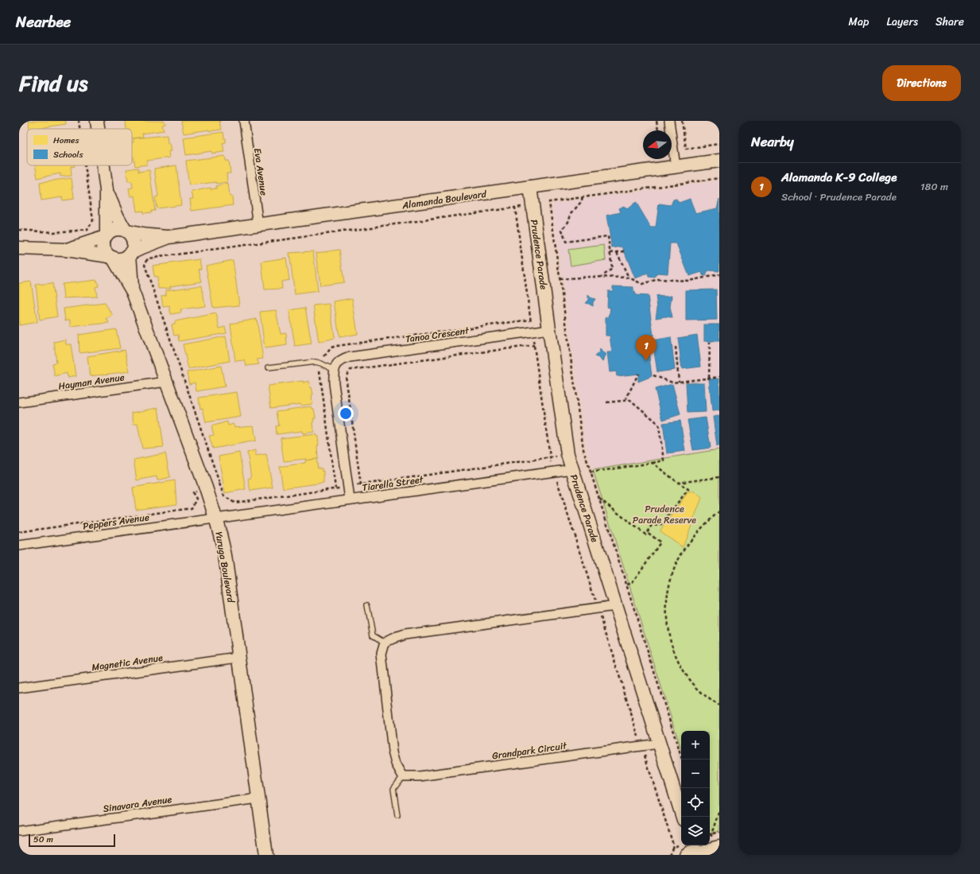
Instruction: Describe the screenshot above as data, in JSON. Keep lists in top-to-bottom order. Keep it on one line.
{"streets":{"street":["Eva Avenue","Alamanda Boulevard","Prudence Parade","Tanoa Crescent","Hayman Avenue","Tiarella Street","Peppers Avenue","Yuruga Boulevard","Magnetic Avenue","Grandpark Circuit","Sinavara Avenue"]},"crossings":[["Eva Avenue","Alamanda Boulevard"],["Alamanda Boulevard","Prudence Parade"],["Alamanda Boulevard","Yuruga Boulevard"],["Prudence Parade","Tanoa Crescent"],["Prudence Parade","Tiarella Street"],["Prudence Parade","Grandpark Circuit"],["Hayman Avenue","Yuruga Boulevard"],["Tiarella Street","Peppers Avenue"],["Tiarella Street","Yuruga Boulevard"],["Peppers Avenue","Yuruga Boulevard"],["Yuruga Boulevard","Magnetic Avenue"],["Yuruga Boulevard","Sinavara Avenue"]],"parks":["Prudence Parade Reserve"],"legend":["Homes","Schools"],"scale_bar":"50 m","north":"left","page":{"header":"Nearbee","nav":["Map","Layers","Share"],"title":"Find us","buttons":"Directions","heading":"Nearby","list":[{"mark":"1","name":"Alamanda K-9 College","note":"School · Prudence Parade","value":"180 m"}],"pins":"1","map_buttons":["+","−"],"scale":"50 m"}}
